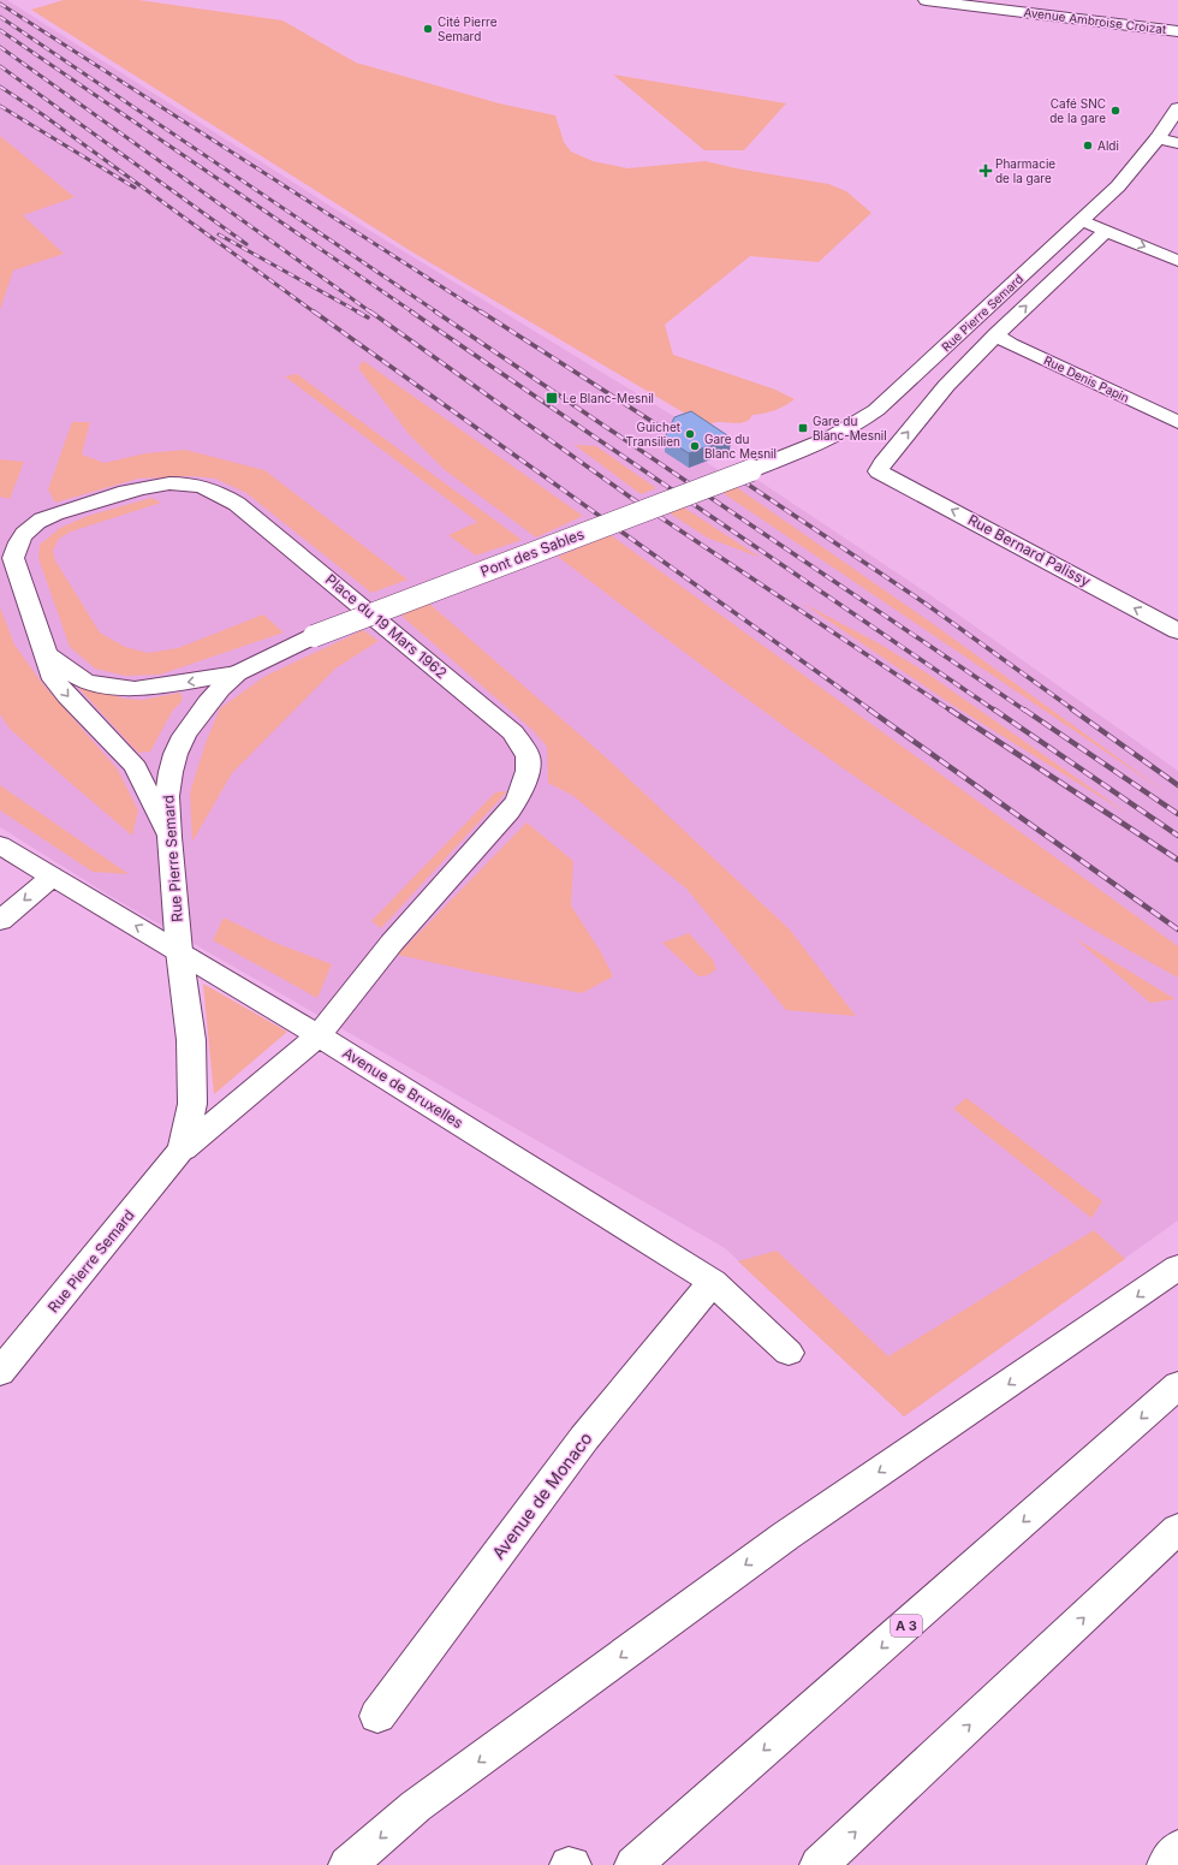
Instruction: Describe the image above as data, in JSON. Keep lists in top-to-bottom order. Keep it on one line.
{"streets":{"main road":["Avenue Ambroise Croizat","Rue Pierre Semard","Rue Denis Papin","Rue Bernard Palissy","Pont des Sables","Place du 19 Mars 1962","Avenue de Bruxelles","Avenue de Monaco","A 3"]},"crossings":[["Rue Pierre Semard","Rue Denis Papin"],["Rue Pierre Semard","Rue Bernard Palissy"],["Rue Pierre Semard","Pont des Sables"],["Rue Pierre Semard","Place du 19 Mars 1962"],["Rue Pierre Semard","Avenue de Bruxelles"],["Place du 19 Mars 1962","Avenue de Bruxelles"],["Avenue de Bruxelles","Avenue de Monaco"]],"one_way":["Rue Bernard Palissy"],"places":{"other":["Cité Pierre Semard","Café SNC de la gare","Aldi","Guichet Transilien","Gare du Blanc Mesnil"],"health":["Pharmacie de la gare"],"transit":["Le Blanc-Mesnil","Gare du Blanc-Mesnil"]}}
